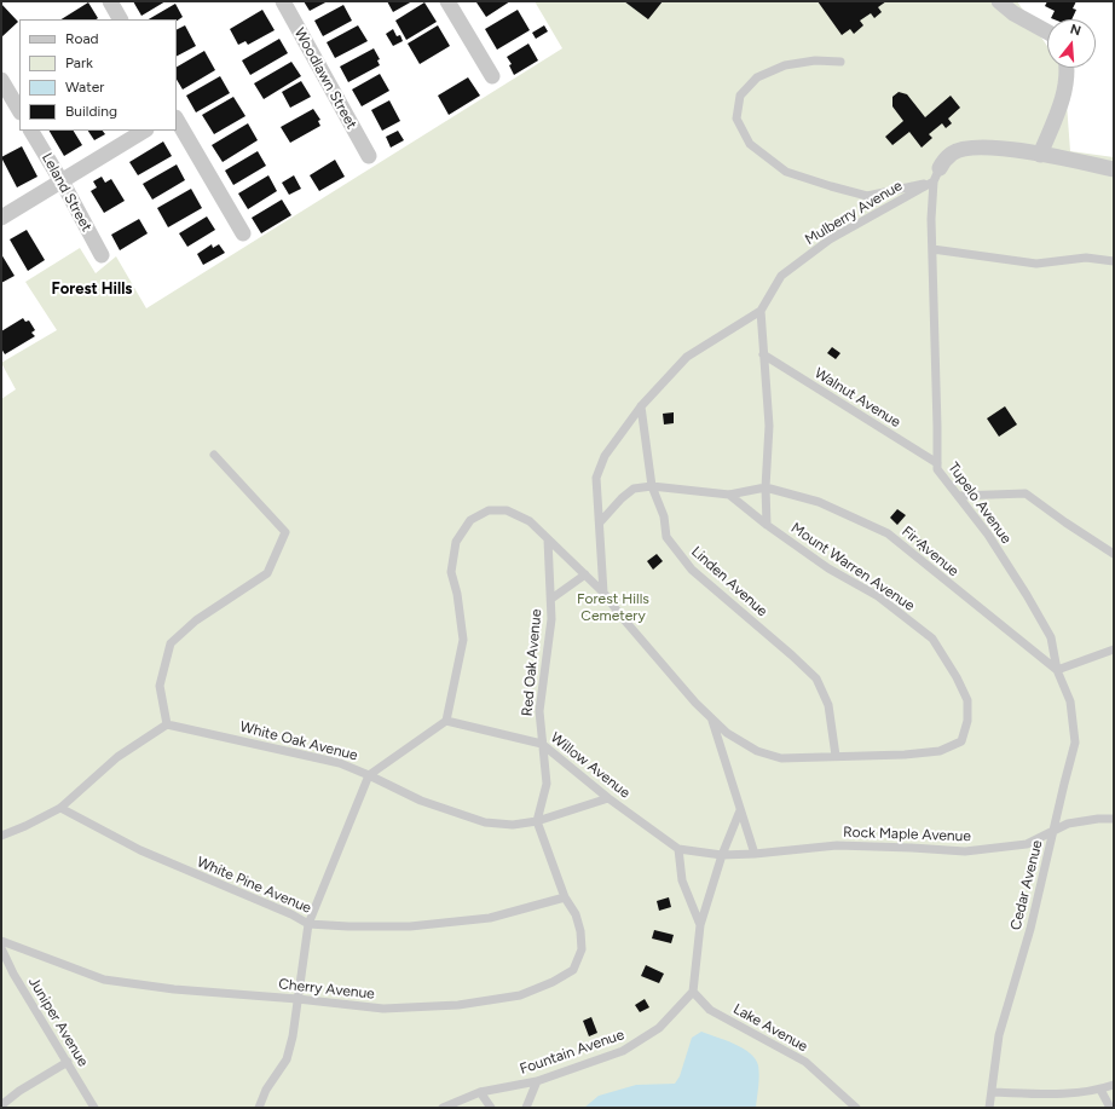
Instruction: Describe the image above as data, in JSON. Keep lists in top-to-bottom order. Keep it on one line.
{"streets":{"street":["Woodlawn Street","Leland Street"],"lane":["Mulberry Avenue","Walnut Avenue","Tupelo Avenue","Fir Avenue","Mount Warren Avenue","Linden Avenue","Red Oak Avenue","White Oak Avenue","Willow Avenue","Rock Maple Avenue","White Pine Avenue","Cedar Avenue","Cherry Avenue","Juniper Avenue","Lake Avenue","Fountain Avenue"]},"crossings":[["Mulberry Avenue","Tupelo Avenue"],["Mulberry Avenue","Linden Avenue"],["Walnut Avenue","Tupelo Avenue"],["Tupelo Avenue","Fir Avenue"],["Tupelo Avenue","Cedar Avenue"],["Fir Avenue","Cedar Avenue"],["Mount Warren Avenue","Linden Avenue"],["Red Oak Avenue","Willow Avenue"],["White Oak Avenue","Willow Avenue"],["Willow Avenue","Rock Maple Avenue"],["Rock Maple Avenue","Cedar Avenue"],["White Pine Avenue","Cherry Avenue"],["Lake Avenue","Fountain Avenue"]],"districts":["Forest Hills"],"parks":["Forest Hills Cemetery"],"legend":["Road","Park","Water","Building"],"north":"top"}
